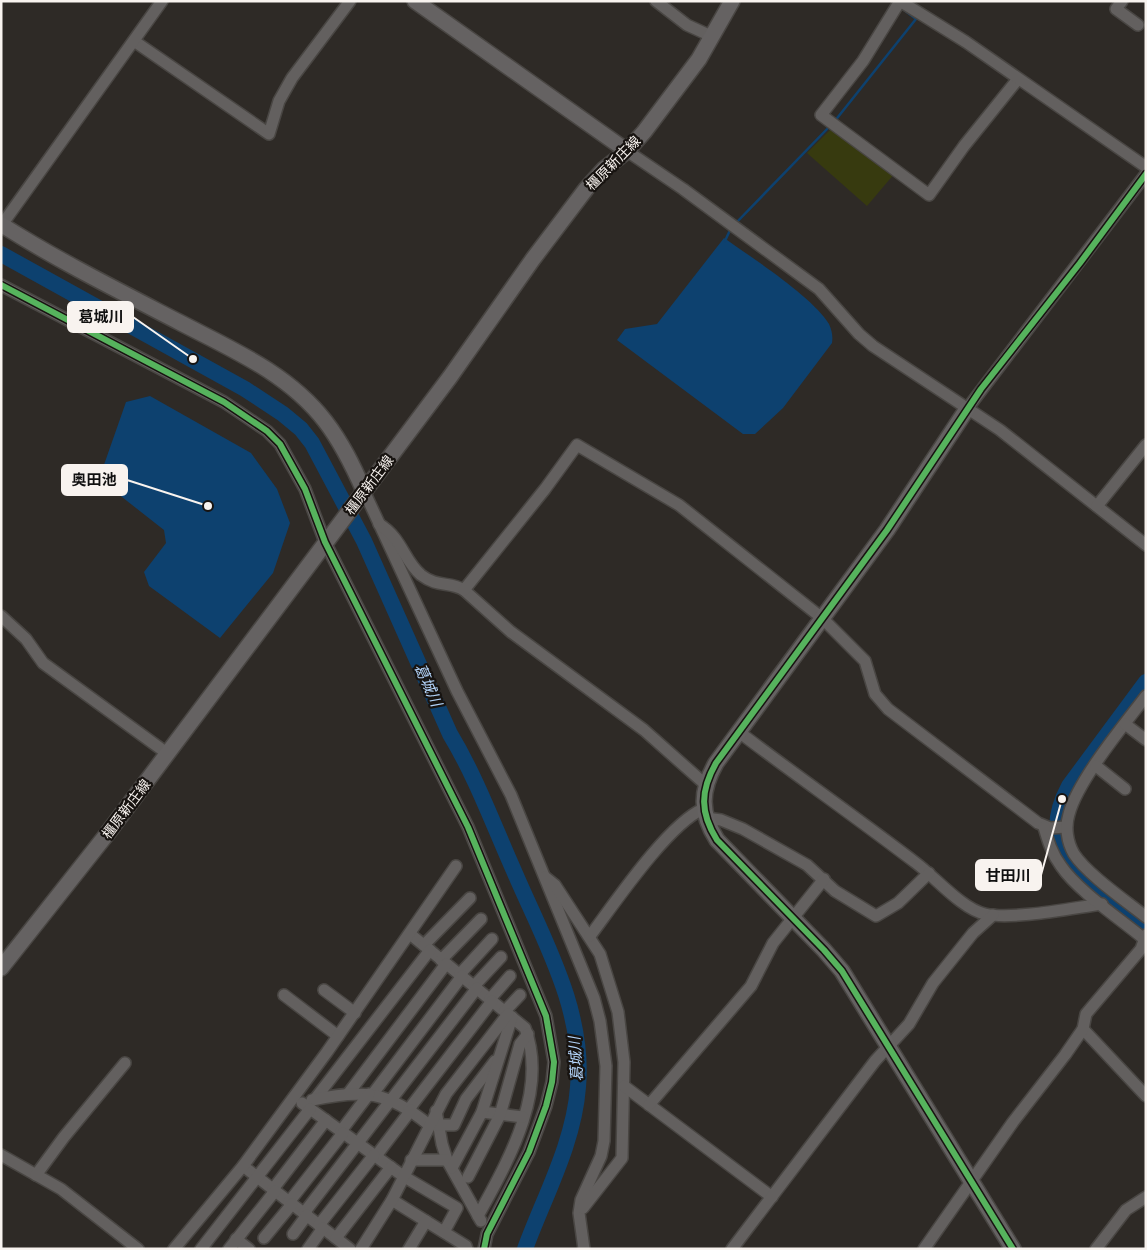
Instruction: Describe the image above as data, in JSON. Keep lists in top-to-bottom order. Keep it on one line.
{"streets":{"street":["橿原新庄線"]},"water":["葛城川"],"places":["葛城川","奥田池","甘田川"]}
